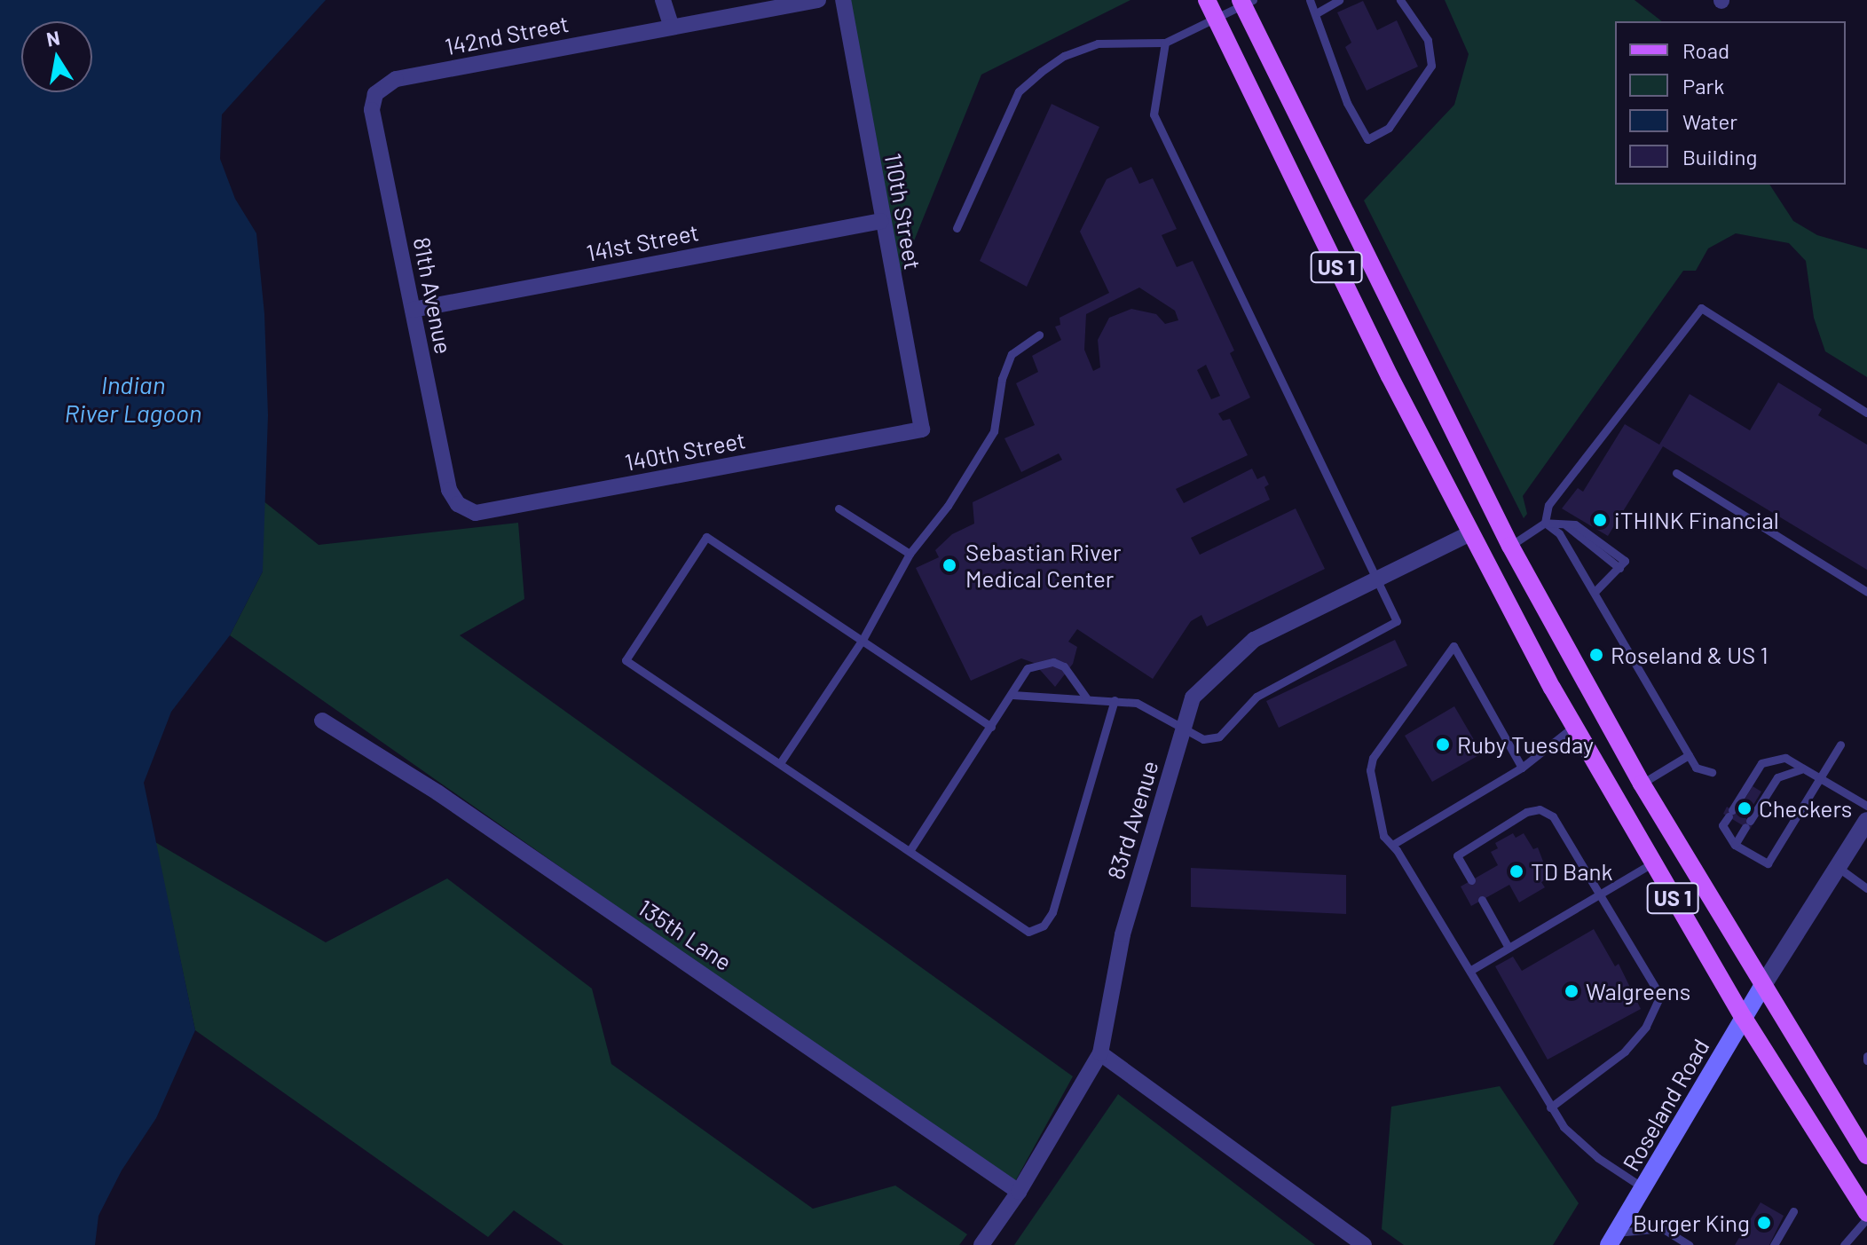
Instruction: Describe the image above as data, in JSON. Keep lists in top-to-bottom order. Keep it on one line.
{"streets":{"main road":["US 1","Roseland Road"],"street":["142nd Street","110th Street","141st Street","81th Avenue","140th Street","83rd Avenue","135th Lane"]},"crossings":[["142nd Street","81th Avenue"],["110th Street","141st Street"],["110th Street","140th Street"],["141st Street","81th Avenue"],["US 1","83rd Avenue"],["US 1","Roseland Road"],["81th Avenue","140th Street"],["83rd Avenue","135th Lane"]],"water":["Indian River Lagoon"],"places":["iTHINK Financial","Sebastian River Medical Center","Roseland & US 1","Ruby Tuesday","Checkers","TD Bank","Walgreens","Burger King"],"legend":["Road","Park","Water","Building"],"north":"top"}
